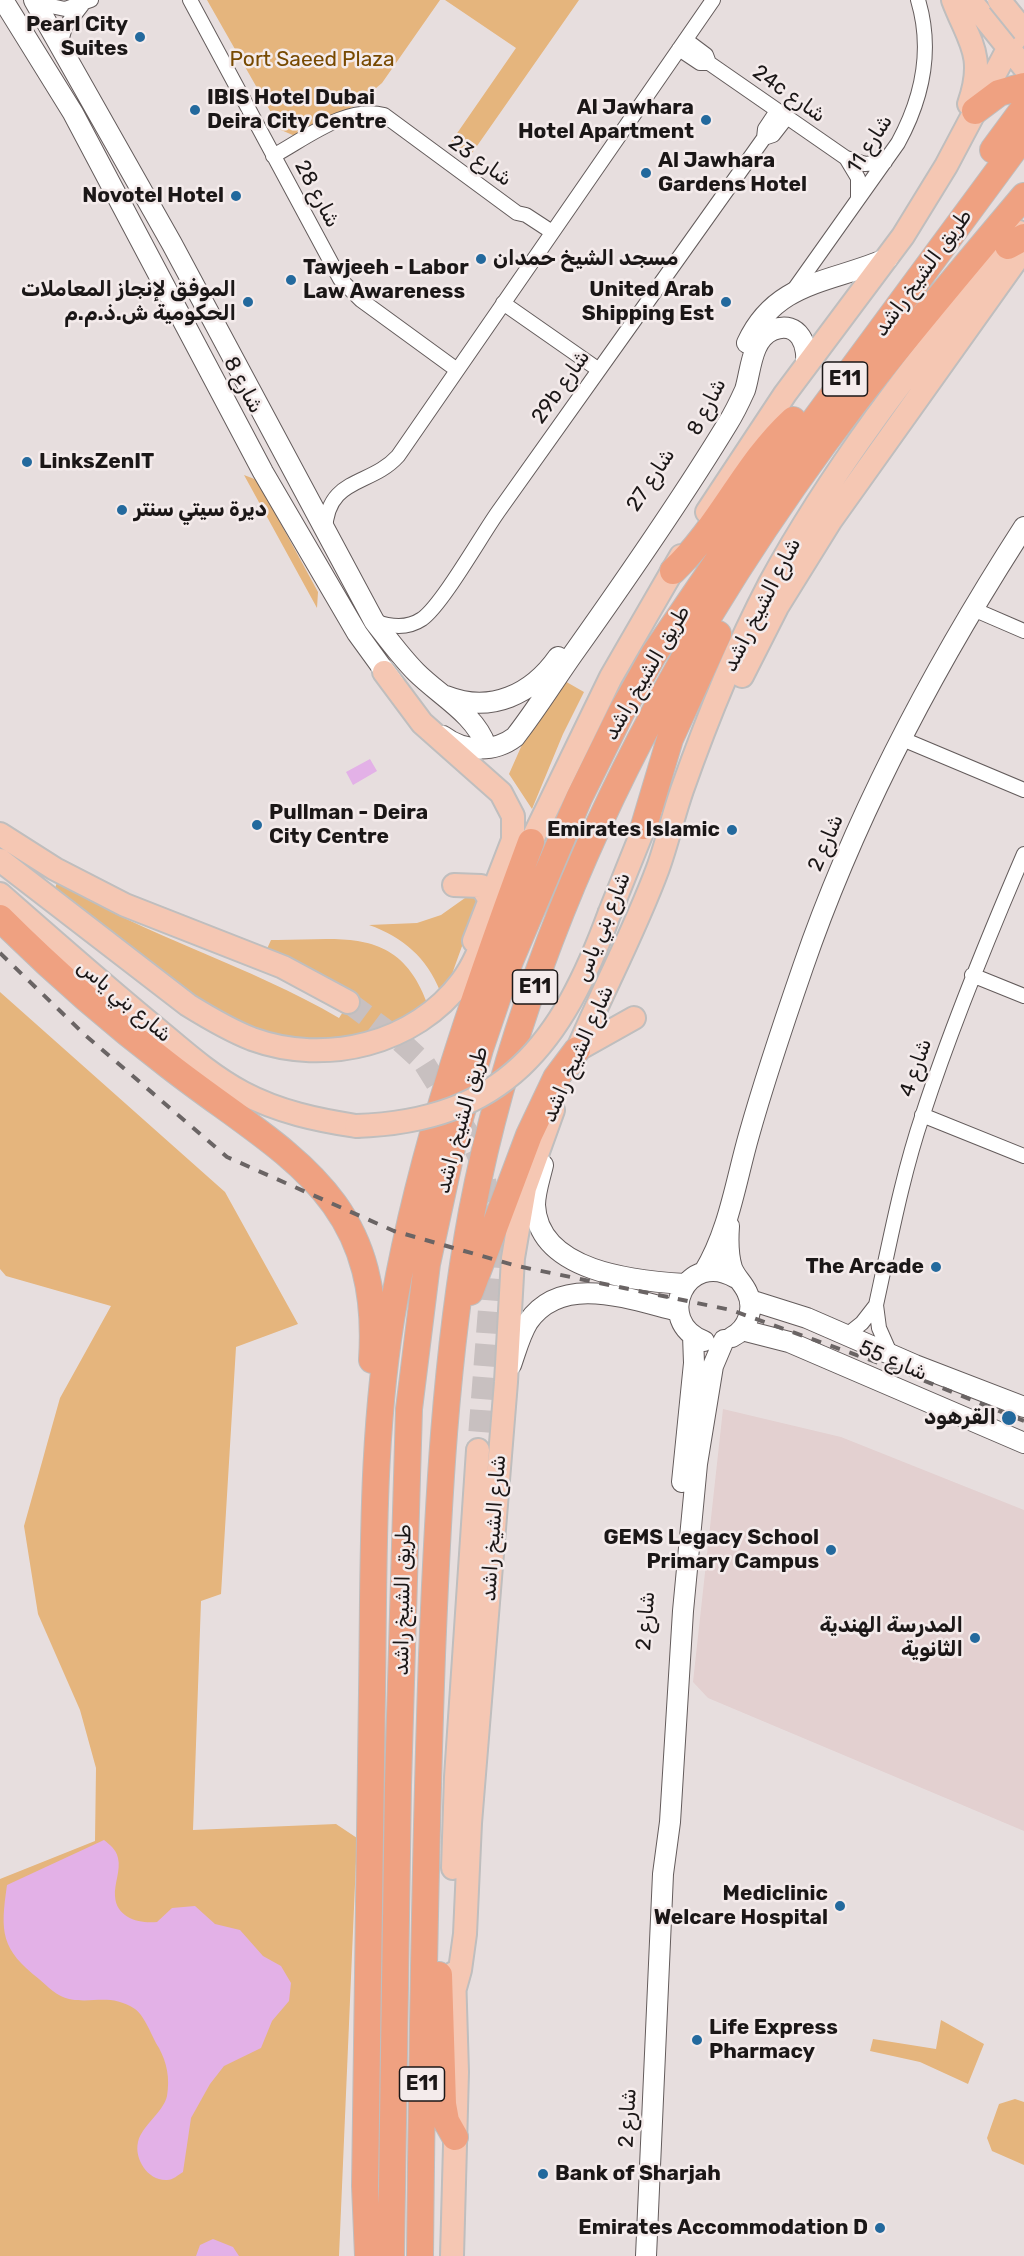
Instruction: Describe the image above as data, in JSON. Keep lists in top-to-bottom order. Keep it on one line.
{"streets":{"highway":["طريق الشيخ راشد","E11"],"main road":["شارع الشيخ راشد","شارع بني ياس"],"street":["24c شارع","شارع 11","شارع 23","شارع 28","شارع 8","29b شارع","شارع 27","شارع 2","شارع 4","شارع 55"]},"crossings":[["24c شارع","شارع 11"],["24c شارع","29b شارع"],["شارع 11","شارع 27"],["شارع 23","شارع 28"],["شارع 8","29b شارع"],["شارع 8","شارع 27"],["شارع الشيخ راشد","شارع بني ياس"],["شارع 2","شارع 55"],["شارع 4","شارع 55"]],"parks":["Port Saeed Plaza"],"places":["Pearl City Suites","IBIS Hotel Dubai Deira City Centre","Al Jawhara Hotel Apartment","Al Jawhara Gardens Hotel","Novotel Hotel","مسجد الشيخ حمدان","Tawjeeh - Labor Law Awareness","الموفق لإنجاز المعاملات الحكومية ش.ذ.م.م","United Arab Shipping Est","LinksZenIT","ديرة سيتي سنتر","Pullman - Deira City Centre","Emirates Islamic","The Arcade","القرهود","GEMS Legacy School Primary Campus","المدرسة الهندية الثانوية","Mediclinic Welcare Hospital","Life Express Pharmacy","Bank of Sharjah","Emirates Accommodation D"]}
